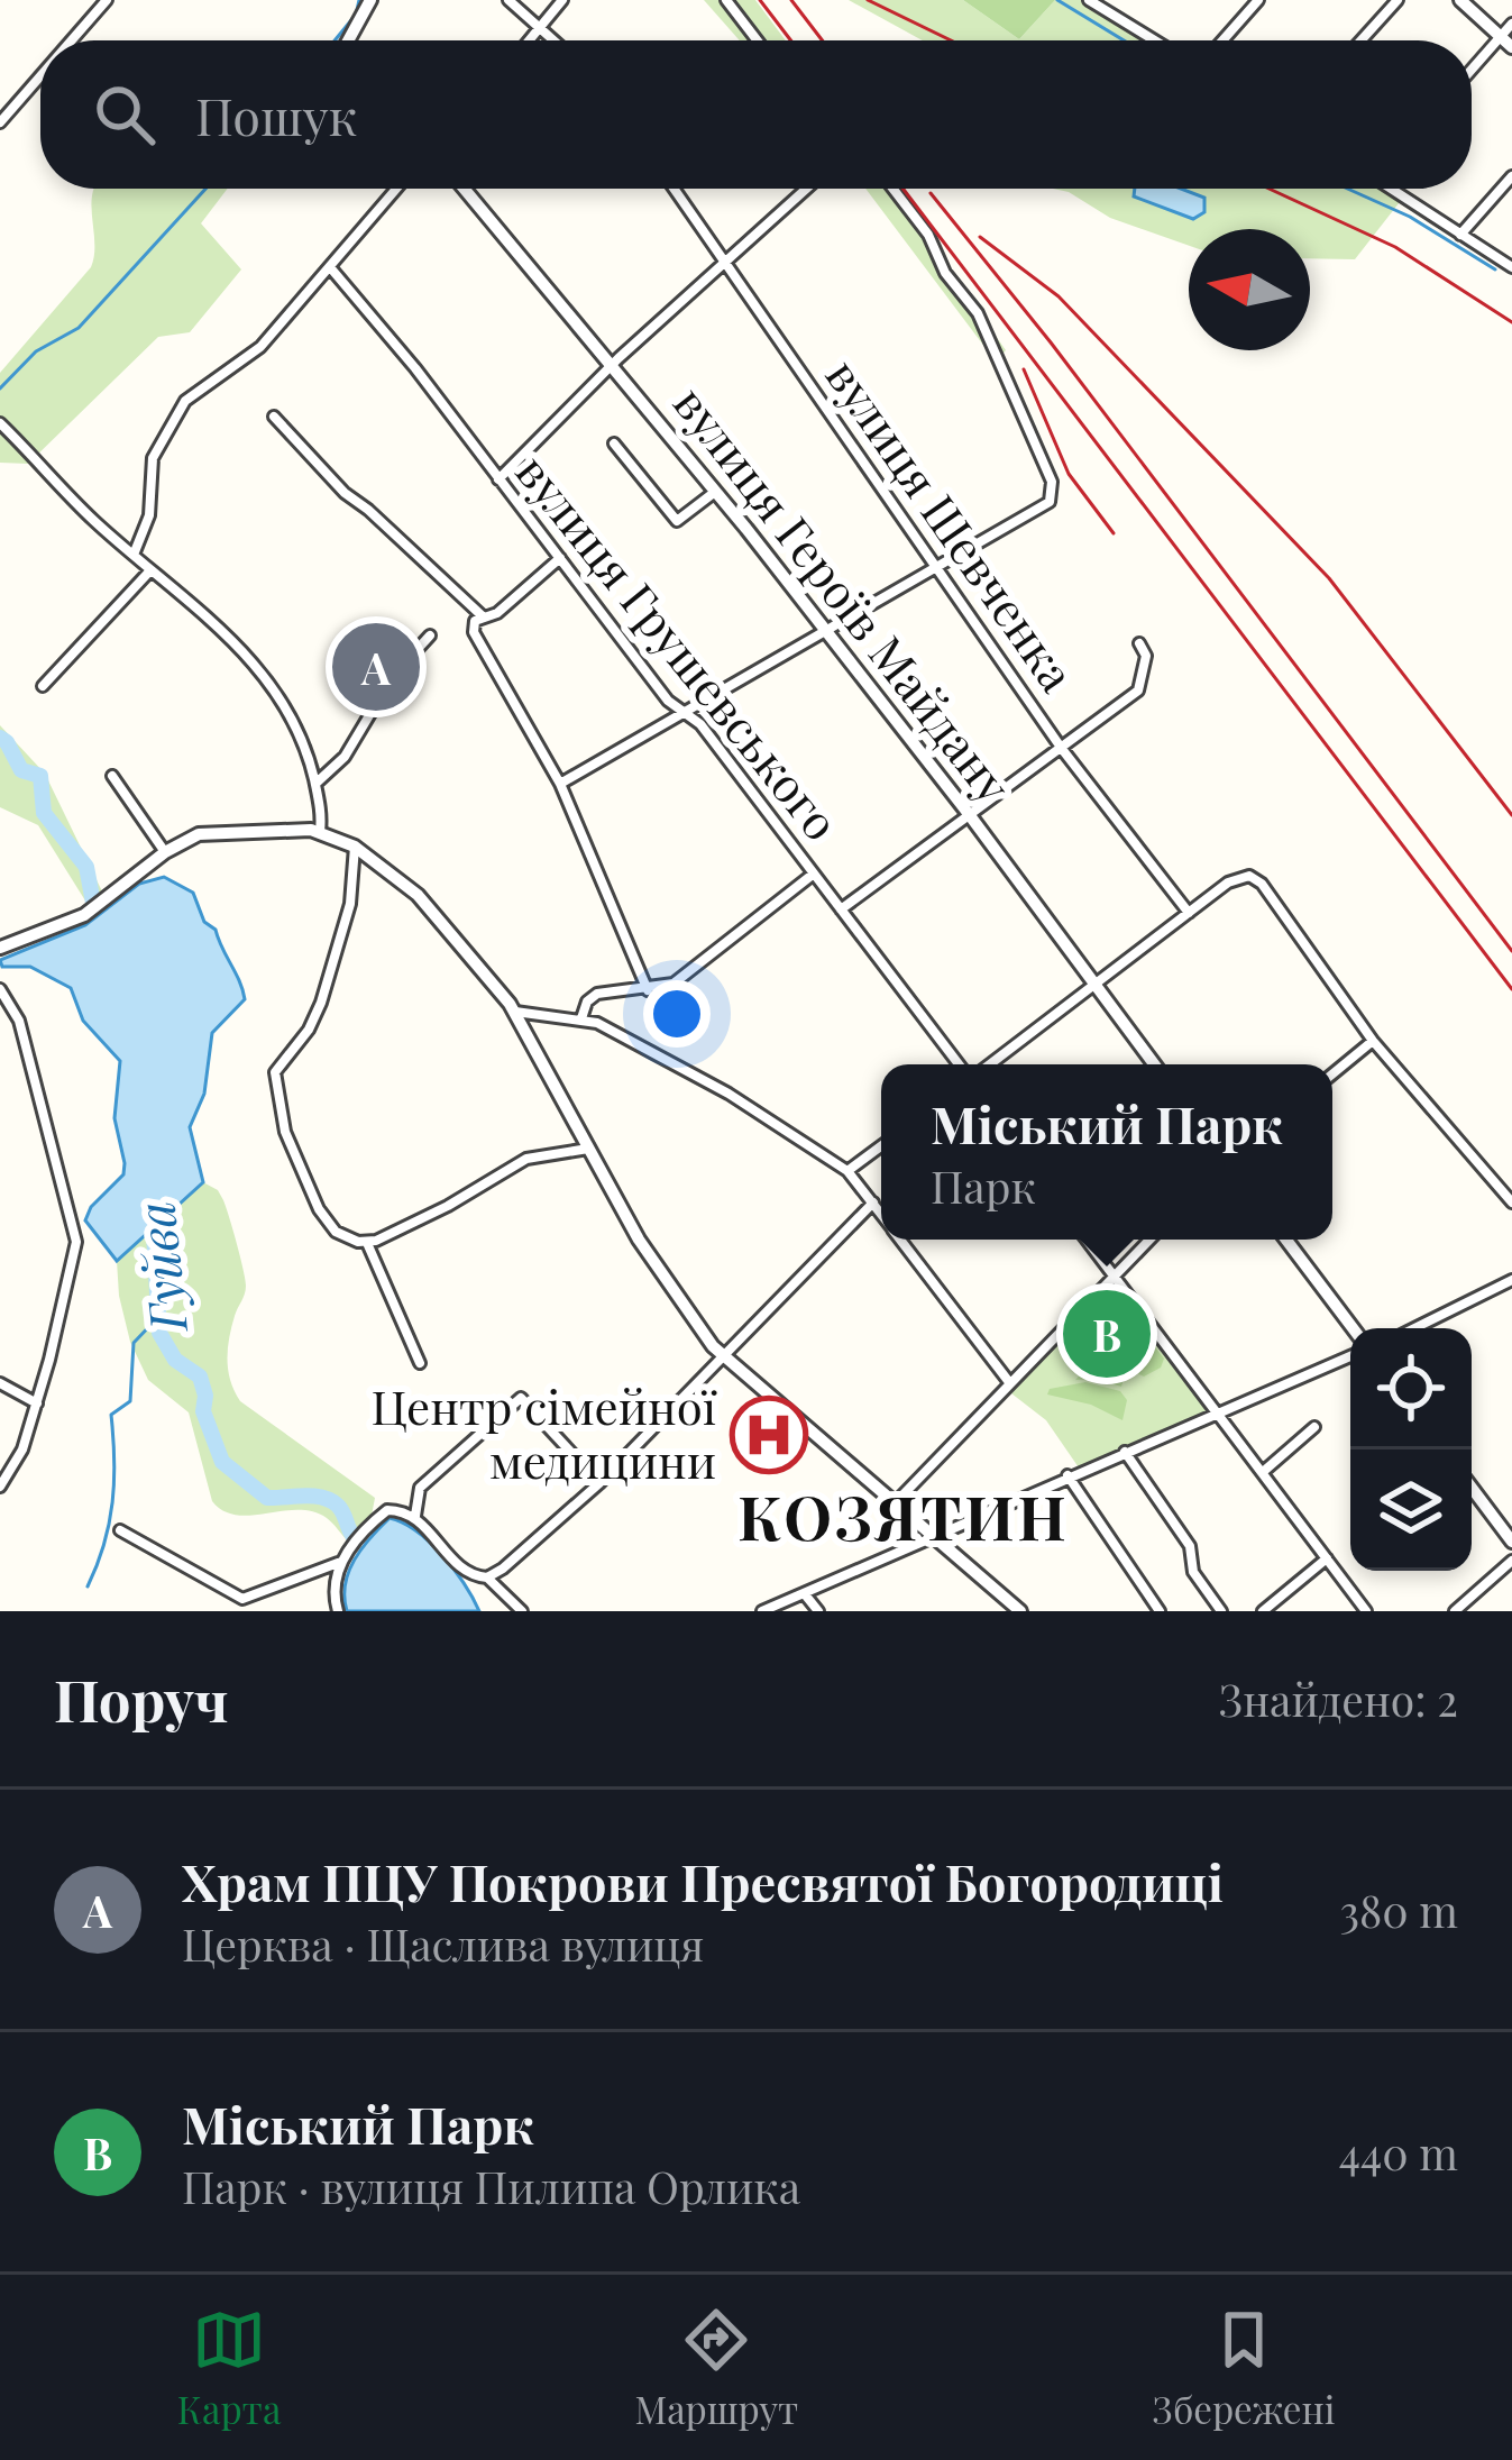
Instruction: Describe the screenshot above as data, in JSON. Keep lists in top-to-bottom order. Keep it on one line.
{"streets":{"street":["вулиця Шевченка","вулиця Героїв Майдану","вулиця Грушевського"]},"districts":["КОЗЯТИН"],"water":["Гуйва"],"places":{"hospital":["Центр сімейної медицини"]},"north":"left","page":{"search":"Пошук","pins":["A","B"],"popup":["Міський Парк","Парк"],"heading":["Поруч","Знайдено: 2"],"list":[{"mark":"A","name":"Храм ПЦУ Покрови Пресвятої Богородиці","note":"Церква · Щаслива вулиця","value":"380 m"},{"mark":"B","name":"Міський Парк","note":"Парк · вулиця Пилипа Орлика","value":"440 m"}],"nav":["Карта","Маршрут","Збережені"]}}
